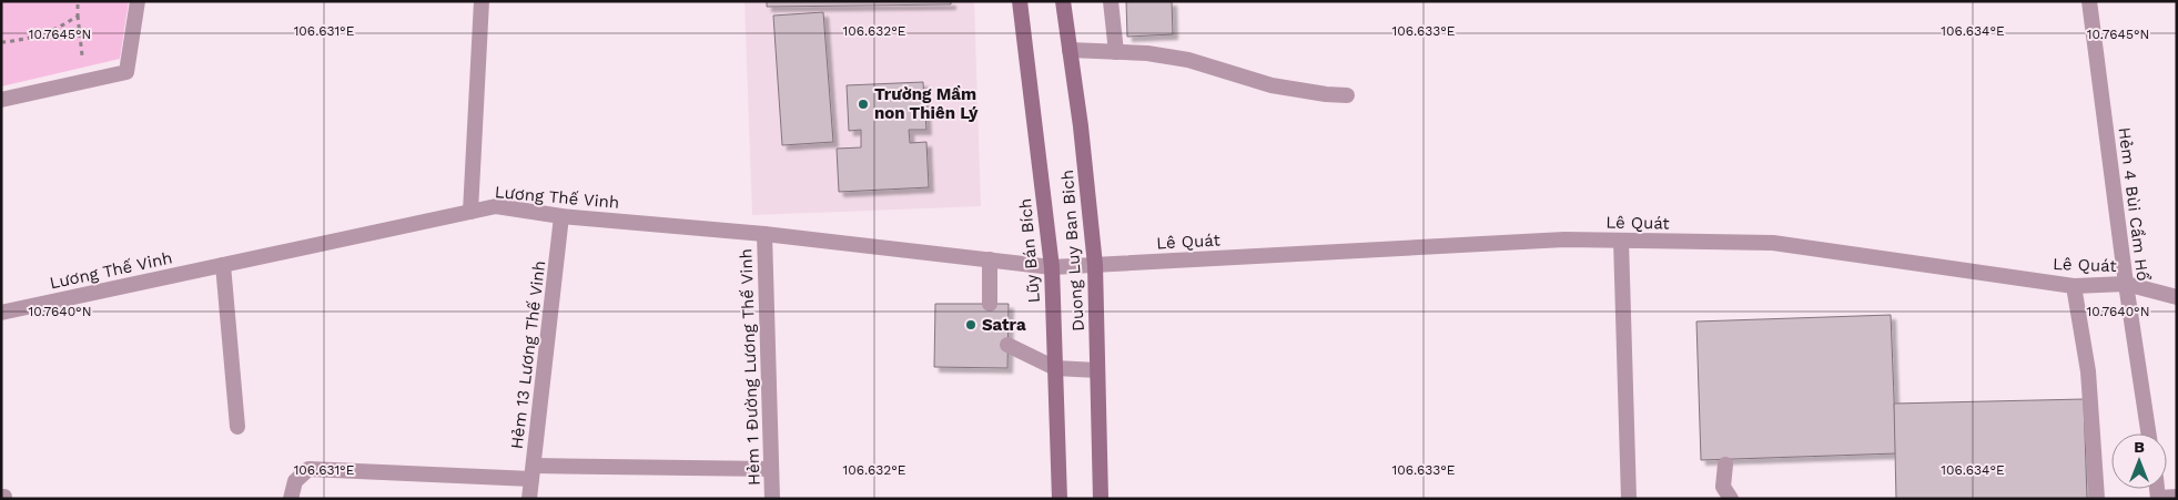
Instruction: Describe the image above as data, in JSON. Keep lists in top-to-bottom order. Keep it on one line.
{"streets":{"main road":["Lũy Bán Bích","Duong Luy Ban Bich"],"street":["Lương Thế Vinh","Hẻm 4 Bùi Cầm Hổ","Lê Quát","Hẻm 13 Lương Thế Vinh","Hẻm 1 Đường Lương Thế Vinh"]},"crossings":[["Lương Thế Vinh","Lê Quát"],["Lương Thế Vinh","Lũy Bán Bích"],["Lương Thế Vinh","Hẻm 13 Lương Thế Vinh"],["Lương Thế Vinh","Hẻm 1 Đường Lương Thế Vinh"],["Hẻm 4 Bùi Cầm Hổ","Lê Quát"],["Lê Quát","Lũy Bán Bích"],["Lê Quát","Duong Luy Ban Bich"]],"places":["Trường Mầm non Thiên Lý","Satra"],"north":"top","coordinates":["106.631°E","106.632°E","106.633°E","106.634°E","10.7645°N","10.7640°N"]}
